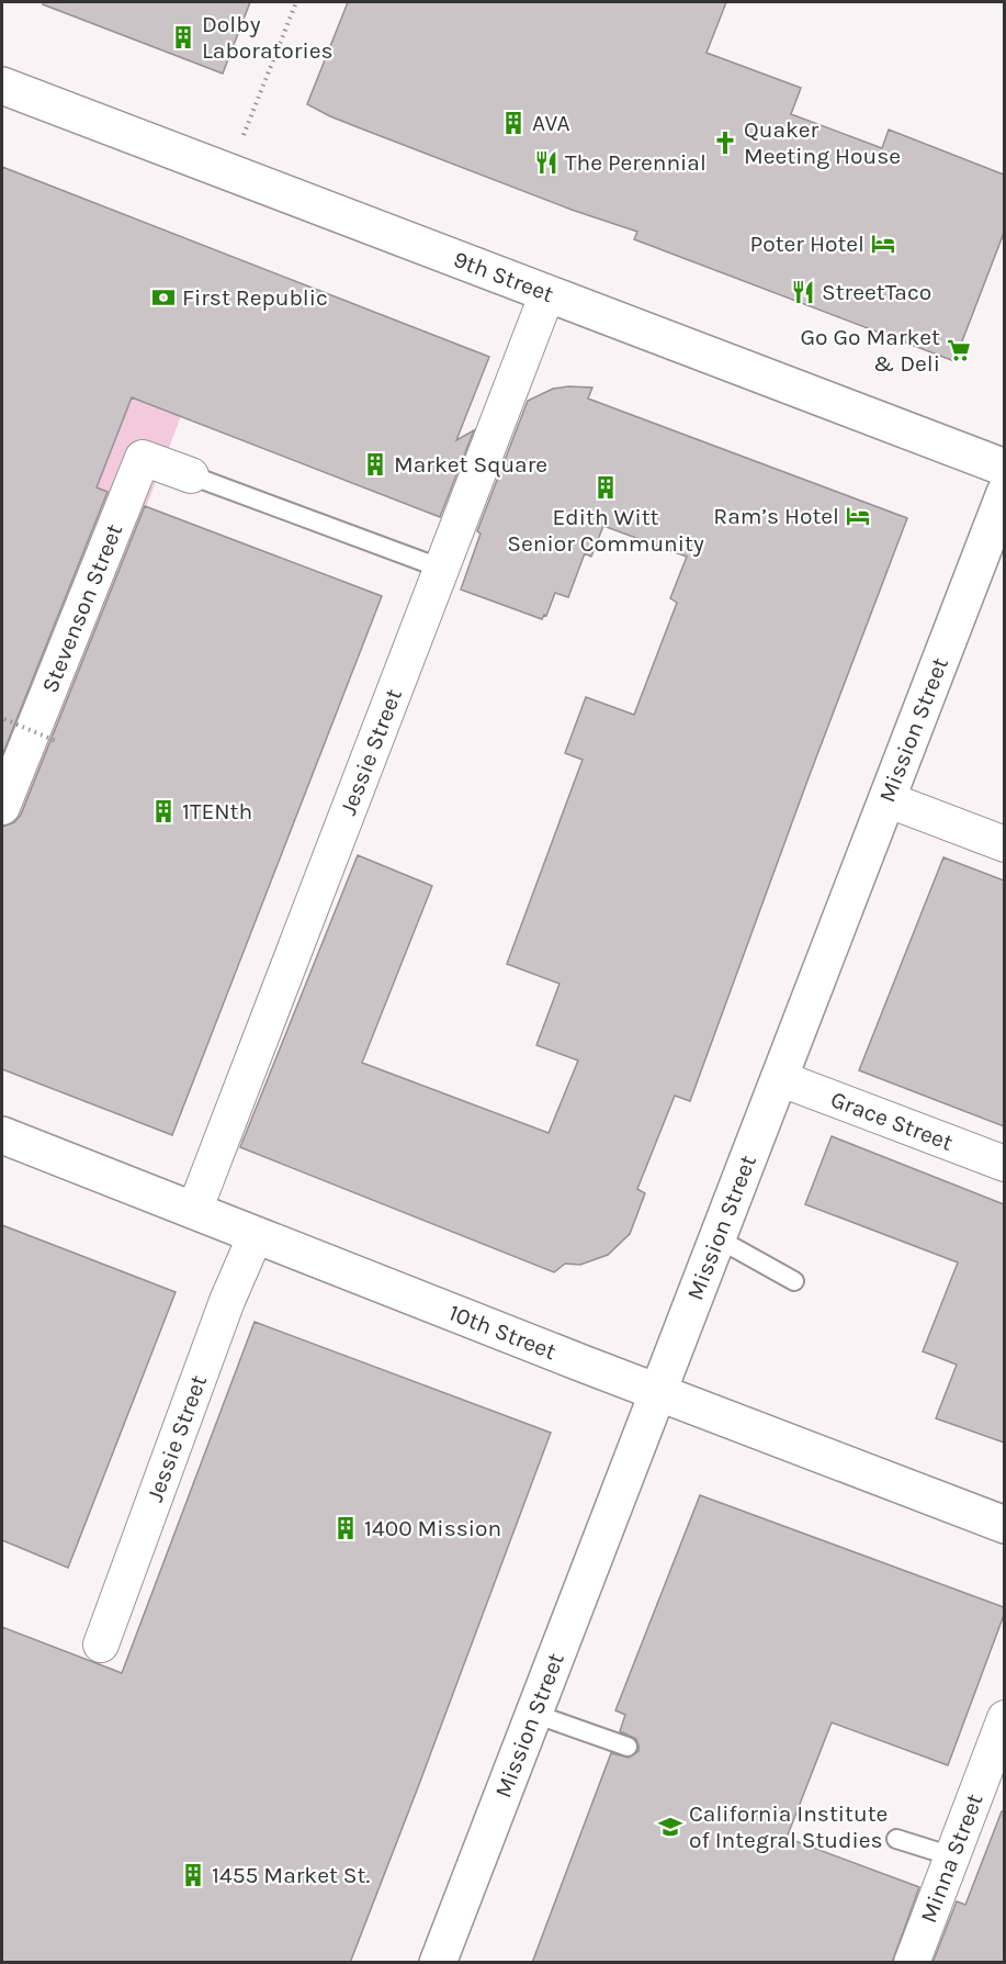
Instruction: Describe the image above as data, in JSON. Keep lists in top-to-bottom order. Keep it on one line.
{"streets":{"main road":["9th Street","Mission Street","10th Street"],"street":["Stevenson Street","Jessie Street","Grace Street","Minna Street"]},"crossings":[["9th Street","Jessie Street"],["Mission Street","Grace Street"],["Mission Street","10th Street"],["Jessie Street","10th Street"]],"places":{"building":["Dolby Laboratories","AVA","Market Square","Edith Witt Senior Community","1TENth","1400 Mission","1455 Market St."],"church":["Quaker Meeting House"],"restaurant":["The Perennial","StreetTaco"],"hotel":["Poter Hotel","Ram’s Hotel"],"bank":["First Republic"],"supermarket":["Go Go Market & Deli"],"school or university":["California Institute of Integral Studies"]}}
